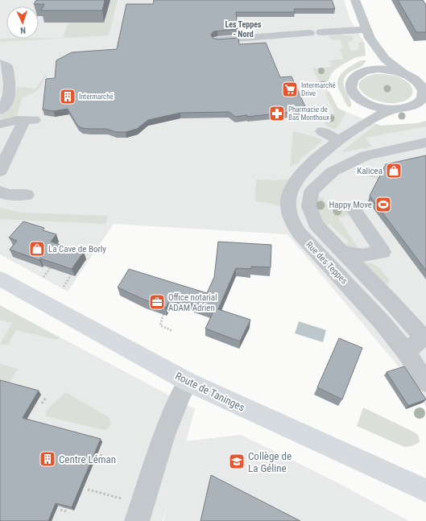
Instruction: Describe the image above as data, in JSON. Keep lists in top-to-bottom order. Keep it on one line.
{"streets":{"main road":["Route de Taninges"],"street":["Rue des Teppes"]},"districts":["Les Teppes - Nord"],"places":{"supermarket":["Intermarché Drive"],"building":["Intermarché","Centre Léman"],"pharmacy":["Pharmacie de Bas Monthoux"],"shop":["Kalicea","La Cave de Borly"],"sports":["Happy Move"],"office":["Office notarial ADAM Adrien"],"school or university":["Collège de La Géline"]},"north":"bottom"}
